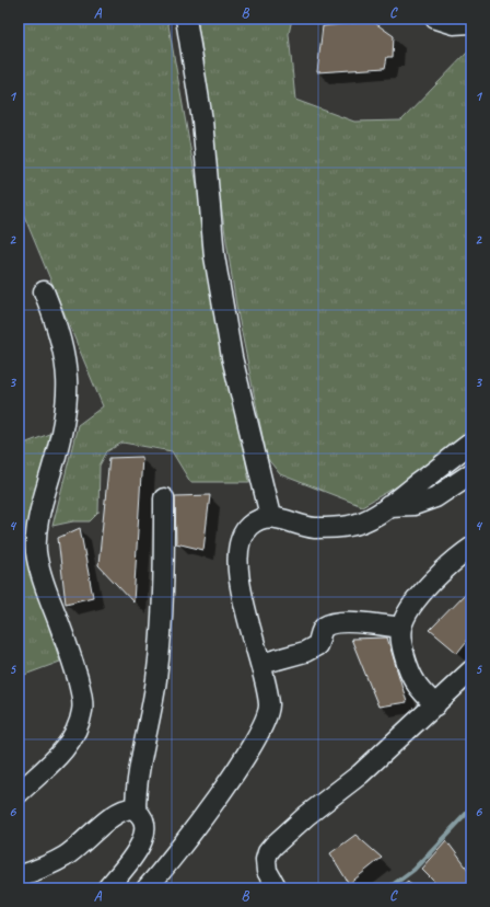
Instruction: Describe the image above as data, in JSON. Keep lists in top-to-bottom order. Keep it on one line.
{"grid":{"columns":["A","B","C"],"rows":["1","2","3","4","5","6"]}}
